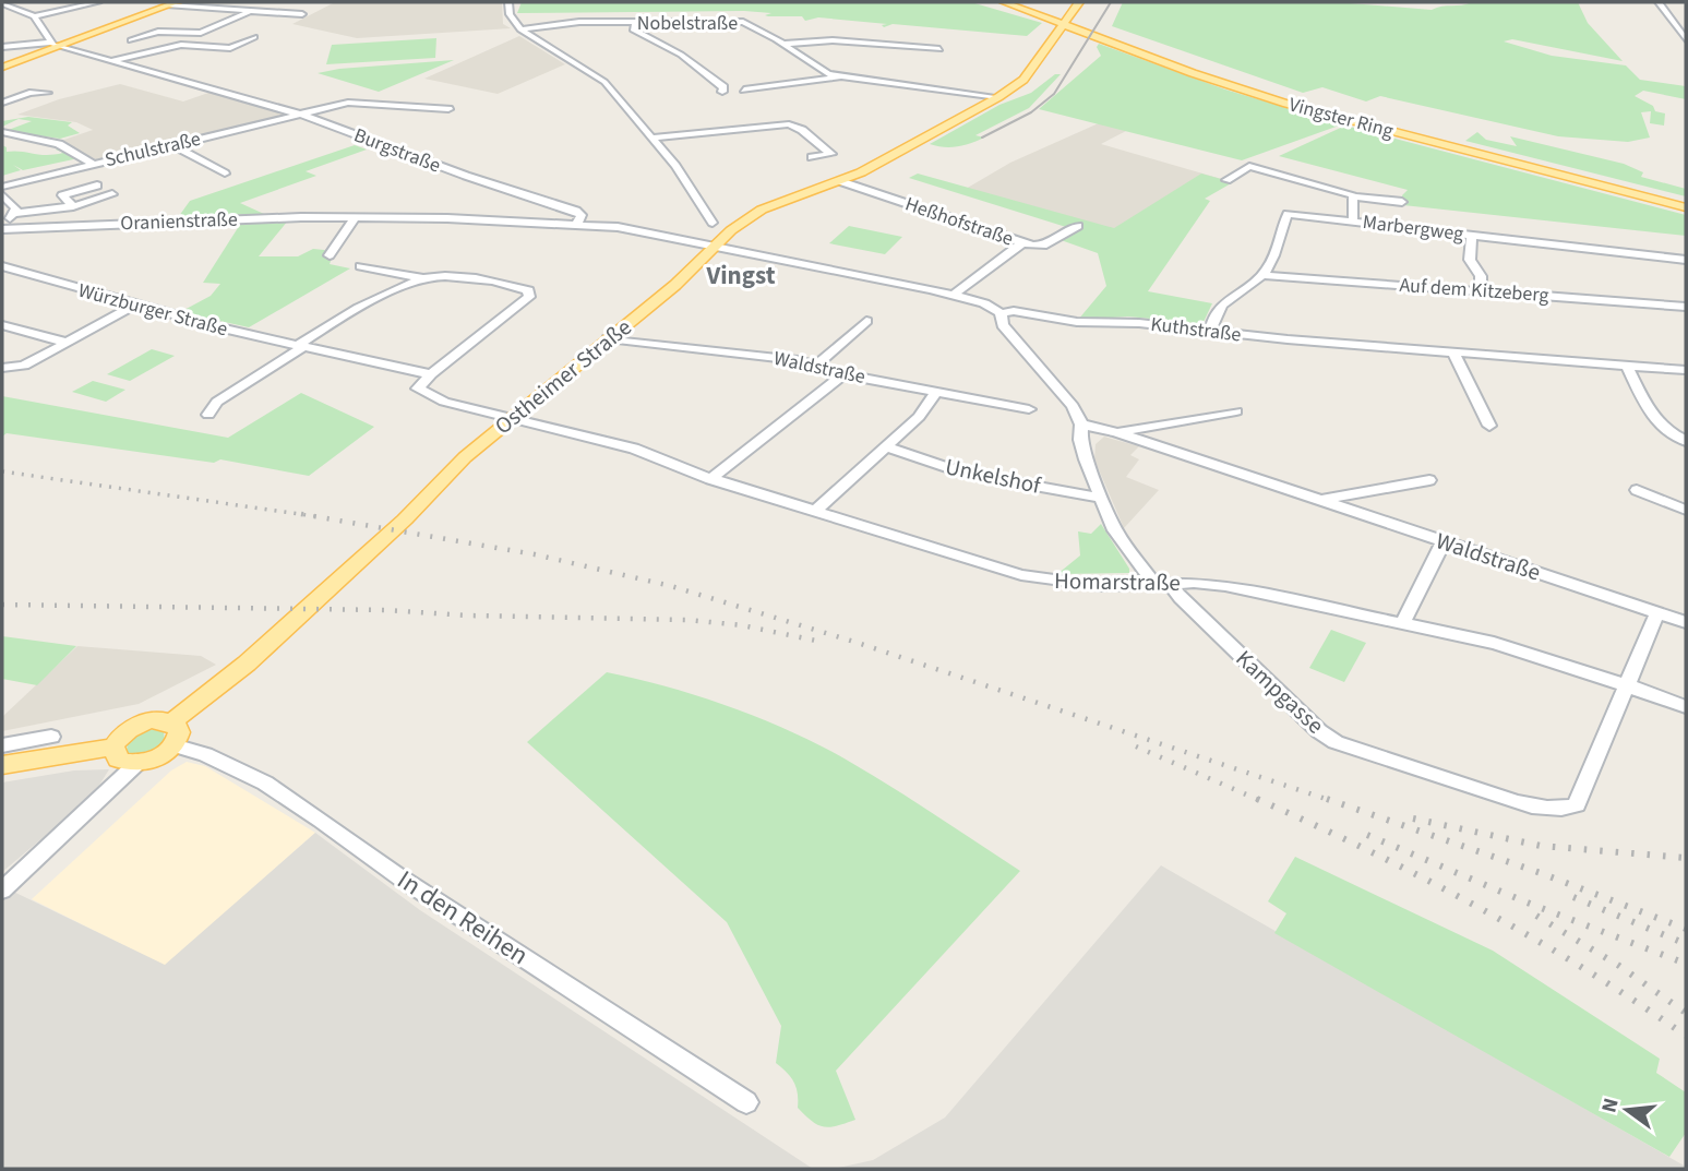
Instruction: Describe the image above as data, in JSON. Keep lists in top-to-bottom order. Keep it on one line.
{"streets":{"main road":["Vingster Ring","Ostheimer Straße"],"street":["Nobelstraße","Schulstraße","Burgstraße","Oranienstraße","Heßhofstraße","Marbergweg","Auf dem Kitzeberg","Würzburger Straße","Kuthstraße","Waldstraße","Unkelshof","Homarstraße","Kampgasse","In den Reihen"]},"crossings":[["Nobelstraße","Ostheimer Straße"],["Vingster Ring","Ostheimer Straße"],["Schulstraße","Burgstraße"],["Burgstraße","Oranienstraße"],["Heßhofstraße","Ostheimer Straße"],["Marbergweg","Auf dem Kitzeberg"],["Kuthstraße","Ostheimer Straße"],["Kuthstraße","Kampgasse"],["Waldstraße","Ostheimer Straße"],["Waldstraße","Kampgasse"],["Ostheimer Straße","Homarstraße"],["Unkelshof","Kampgasse"],["Homarstraße","Kampgasse"]],"districts":["Vingst"],"north":"left"}
